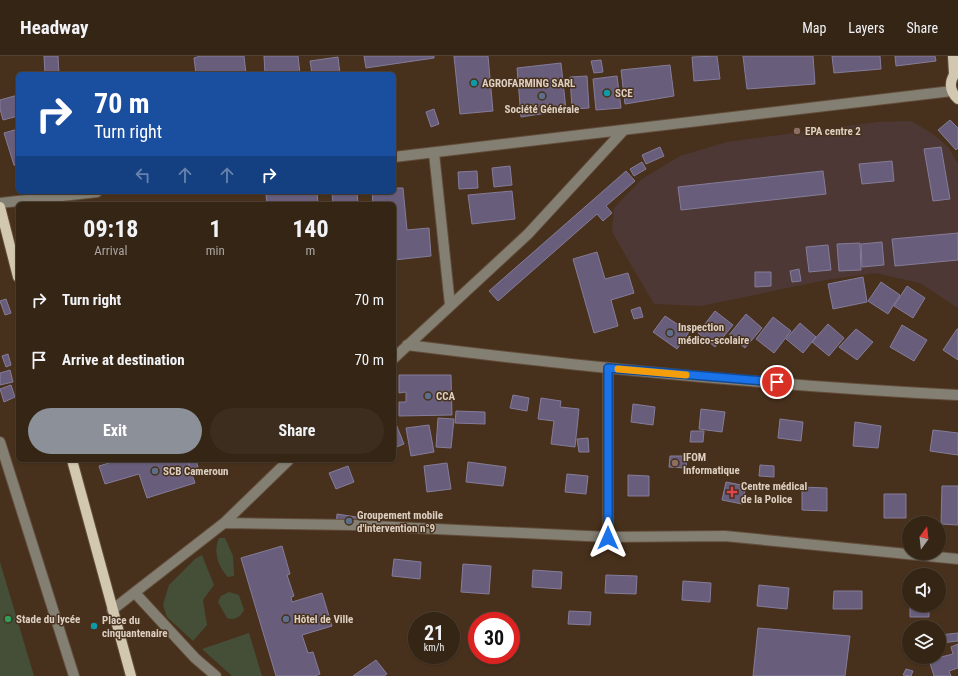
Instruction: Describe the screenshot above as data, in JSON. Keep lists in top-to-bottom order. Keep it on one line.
{"places":{"other":["AGROFARMING SARL","SCE","Société Générale","EPA centre 2","Inspection médico-scolaire","CCA","IFOM Informatique","SCB Cameroun","Groupement mobile d'intervention n°9","Stade du lycée","Hôtel de Ville","Place du cinquantenaire"],"health":["Centre médical de la Police"]},"north":"top","page":{"header":"Headway","nav":["Map","Layers","Share"],"turn":["70 m","Turn right"],"eta":["09:18","Arrival","1","min","140","m"],"list":[{"name":"Turn right","value":"70 m"},{"name":"Arrive at destination","value":"70 m"}],"buttons":["Exit","Share"],"speed":"21 km/h","limit":"30"}}
